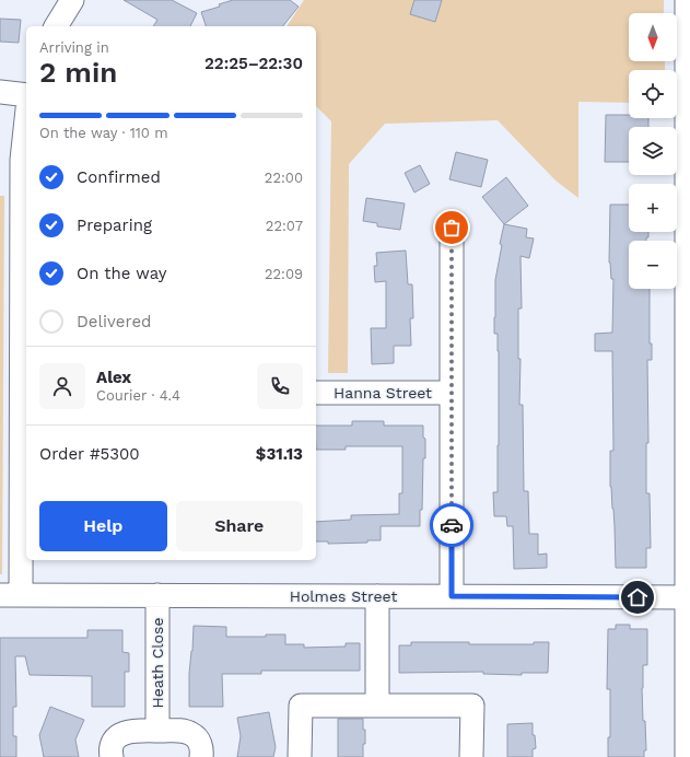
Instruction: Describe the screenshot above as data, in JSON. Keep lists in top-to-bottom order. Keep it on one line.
{"streets":{"street":["Hanna Street","Holmes Street","Heath Close"]},"crossings":[["Holmes Street","Heath Close"]],"north":"bottom","page":{"map_buttons":["+","−"],"heading":["2 min","Arriving in","22:25–22:30"],"panel":["Alex","Courier · 4.4","Order #5300","$31.13"],"bar":"On the way · 110 m","list":[["Confirmed","22:00"],["Preparing","22:07"],["On the way","22:09"],"Delivered"],"buttons":["Help","Share"]}}
